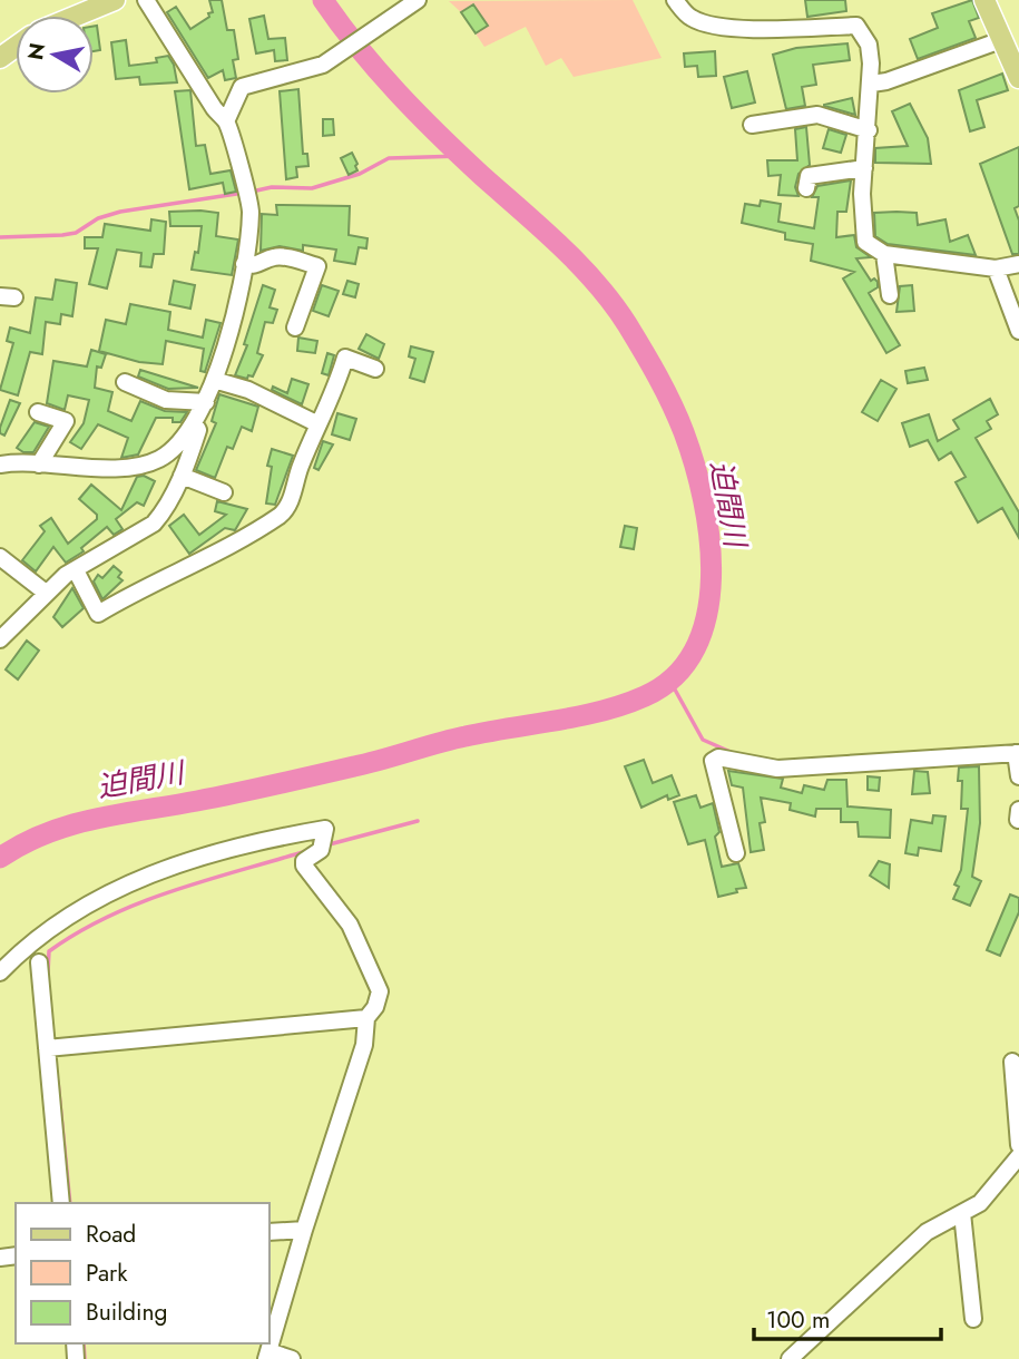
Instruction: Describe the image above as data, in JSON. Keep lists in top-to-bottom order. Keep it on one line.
{"water":["迫間川"],"legend":["Road","Park","Building"],"scale_bar":"100 m","north":"left"}
